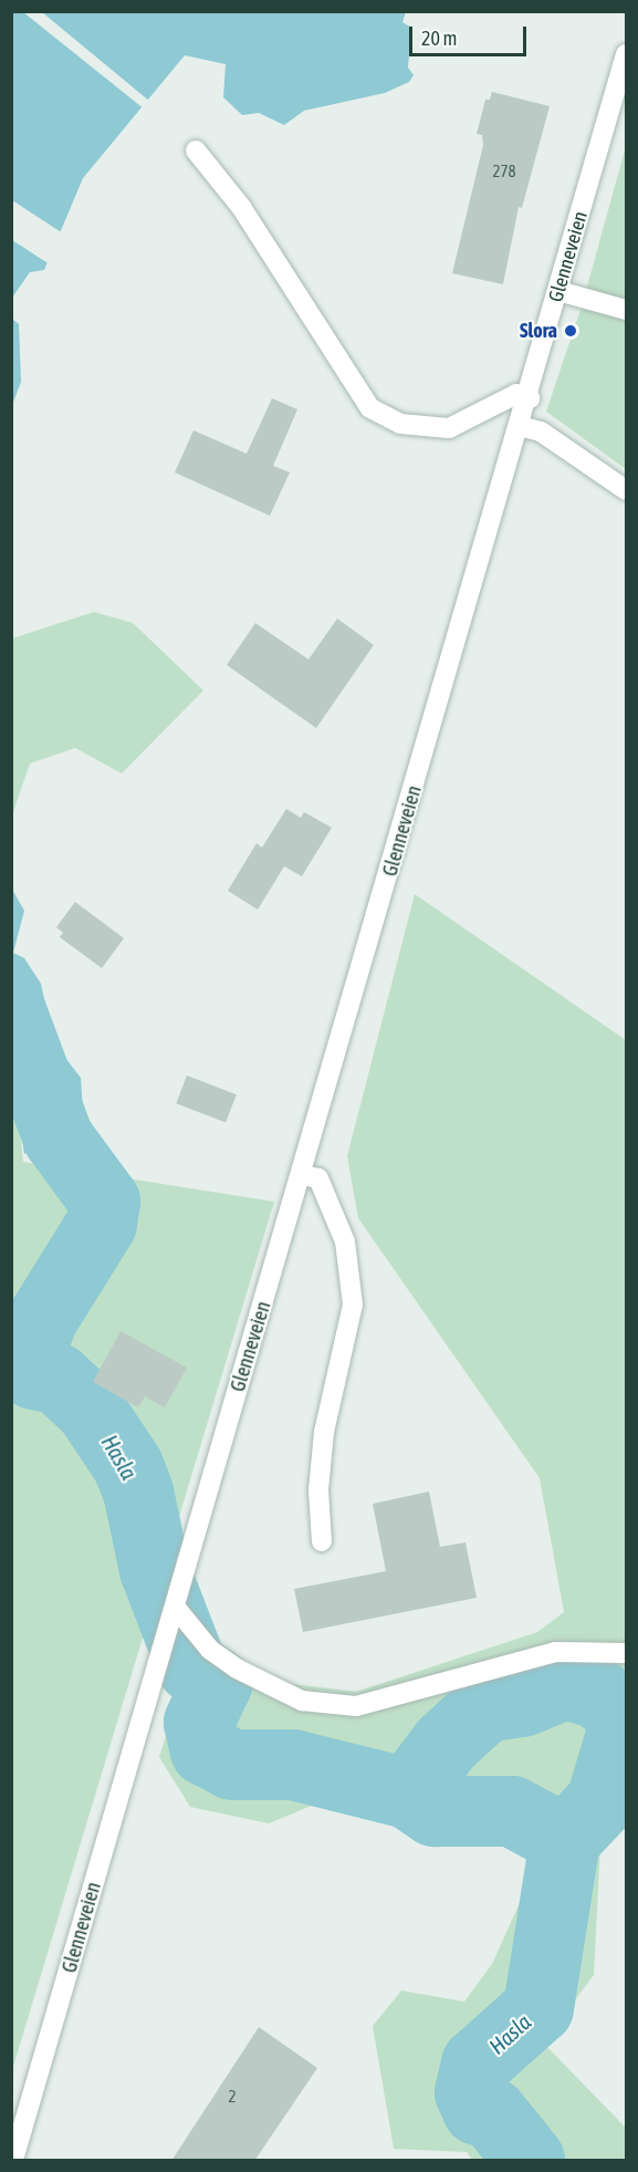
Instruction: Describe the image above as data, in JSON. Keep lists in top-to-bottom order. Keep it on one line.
{"streets":{"main road":["Glenneveien"]},"water":["Hasla"],"places":["Slora"],"house_numbers":["278","2"],"scale_bar":"20 m"}
